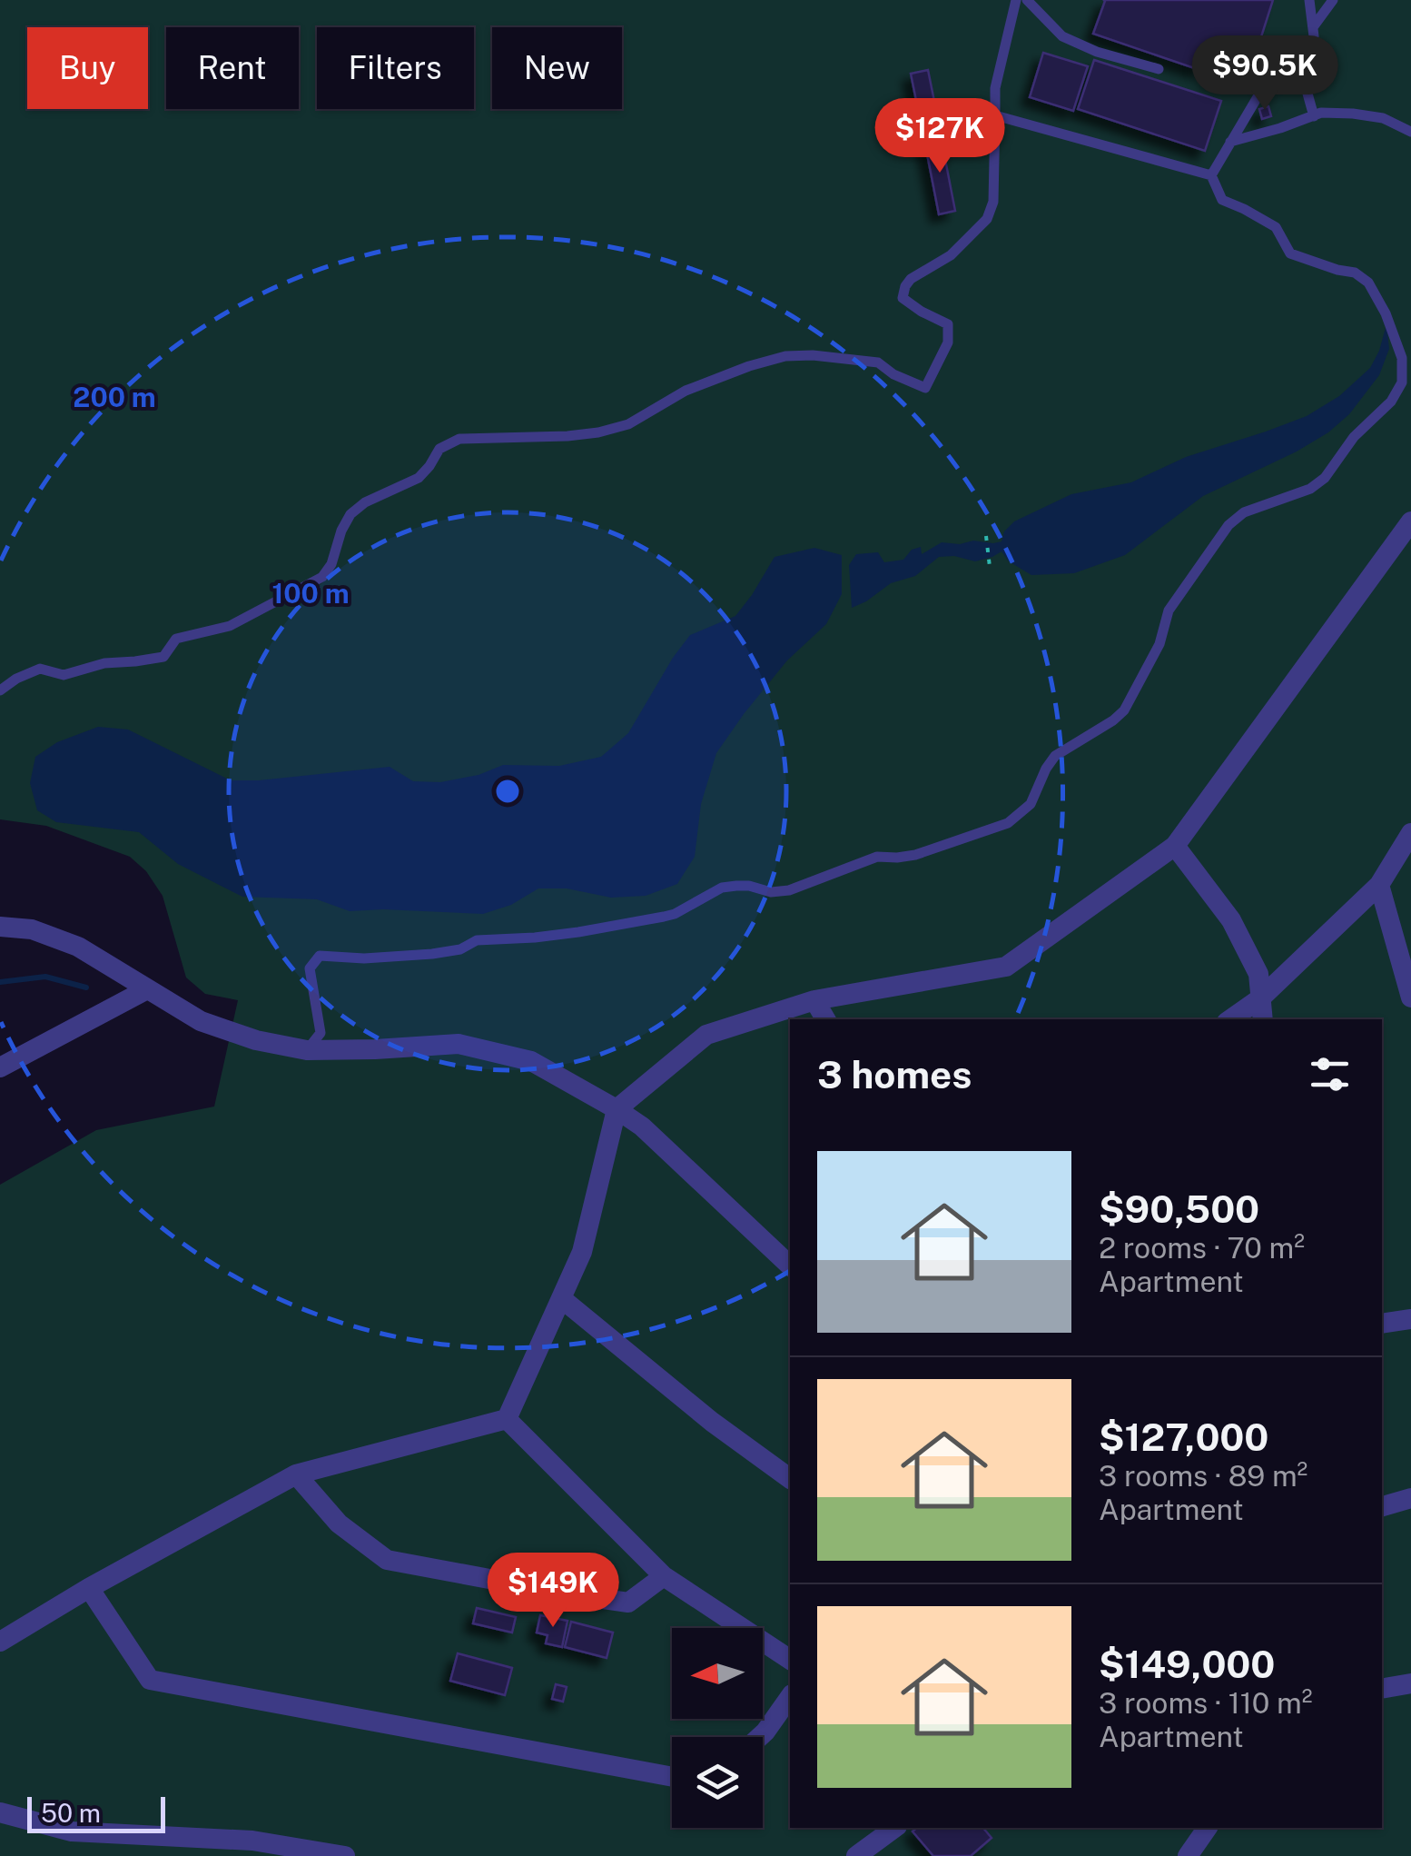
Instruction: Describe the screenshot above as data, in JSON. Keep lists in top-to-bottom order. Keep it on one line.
{"scale_bar":"50 m","north":"left","page":{"chip":["Buy","Rent","Filters","New"],"price":["$90.5K","$127K","$149K"],"heading":"3 homes","list":[{"name":"$90,500","note":"2 rooms · 70 m² · Apartment"},{"name":"$127,000","note":"3 rooms · 89 m² · Apartment"},{"name":"$149,000","note":"3 rooms · 110 m² · Apartment"}],"scale":"50 m"},"rings":["200 m","100 m"]}
